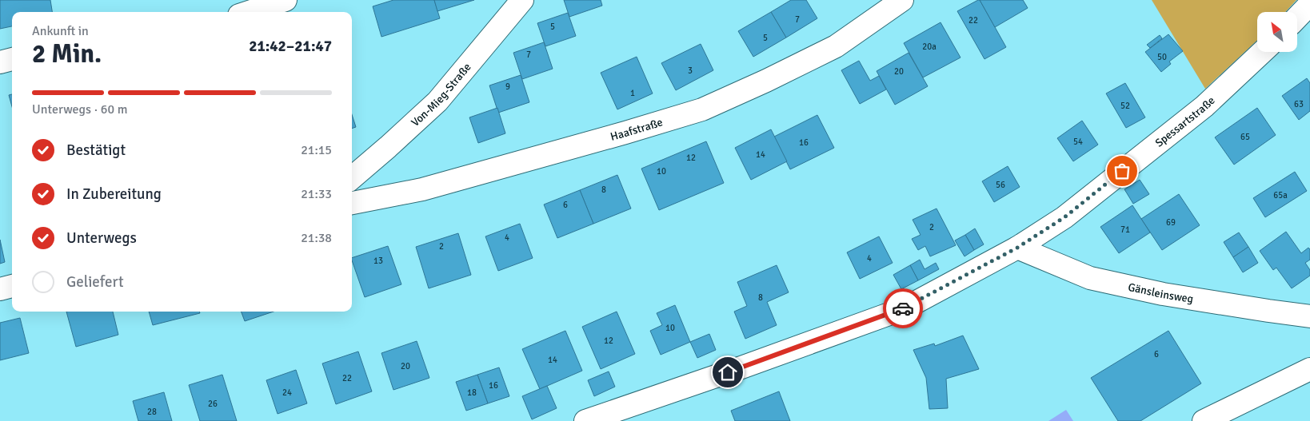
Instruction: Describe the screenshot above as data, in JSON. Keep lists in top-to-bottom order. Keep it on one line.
{"streets":{"street":["Von-Mieg-Straße","Spessartstraße","Haafstraße","Gänsleinsweg"]},"crossings":[["Spessartstraße","Gänsleinsweg"]],"house_numbers":["7","22","5","5","20a","7","50","3","20","9","1","63","52","65","54","16","14","12","10","56","8","65a","6","69","2","71","4","2","4","13","8","10","12","6","14","20","22","16","24","18","26","28"],"north":"top left","page":{"heading":["2 Min.","Ankunft in","21:42–21:47"],"bar":"Unterwegs · 60 m","list":[["Bestätigt","21:15"],["In Zubereitung","21:33"],["Unterwegs","21:38"],"Geliefert"]}}
